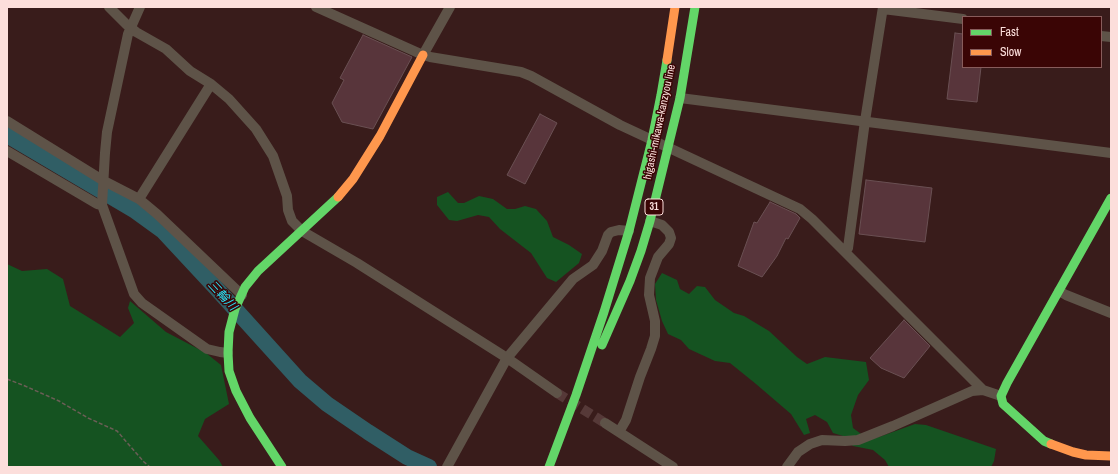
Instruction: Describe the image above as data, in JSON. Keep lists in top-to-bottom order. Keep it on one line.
{"streets":{"main road":["higashi-mikawa-kanzyou line","31"]},"water":["三輪川"],"legend":["Fast","Slow"]}
